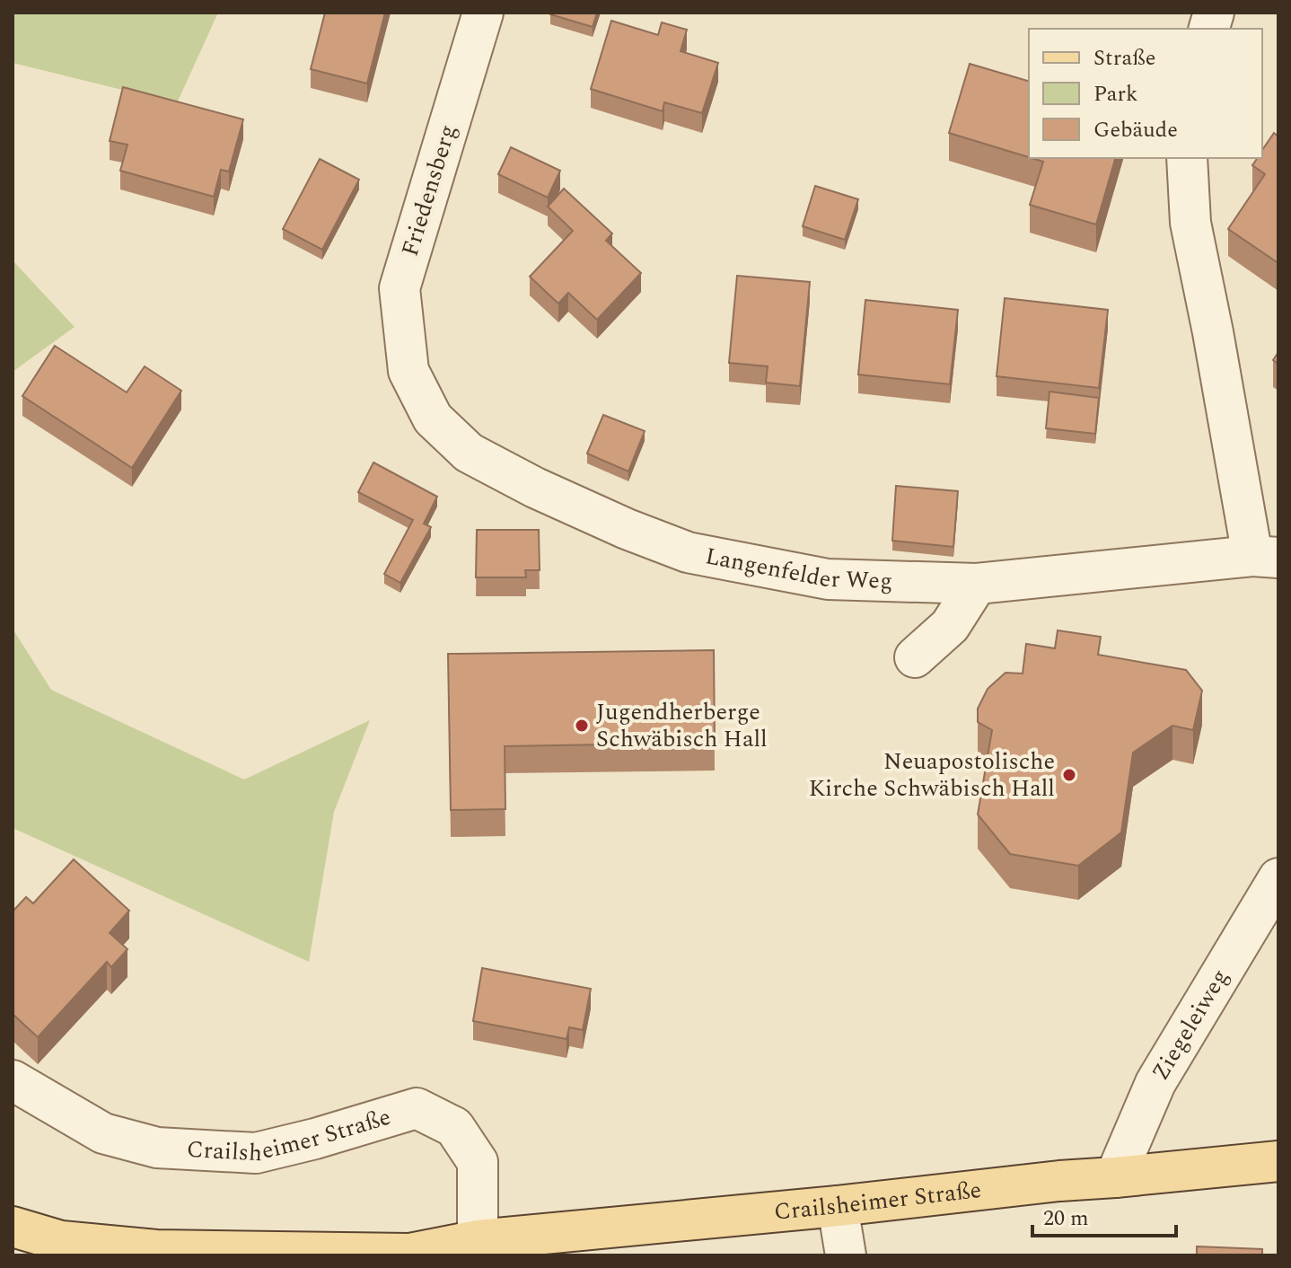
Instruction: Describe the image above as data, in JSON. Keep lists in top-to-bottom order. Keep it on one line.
{"streets":{"main road":["Crailsheimer Straße"],"street":["Friedensberg","Langenfelder Weg","Ziegeleiweg"]},"crossings":[["Friedensberg","Langenfelder Weg"],["Ziegeleiweg","Crailsheimer Straße"]],"places":["Jugendherberge Schwäbisch Hall","Neuapostolische Kirche Schwäbisch Hall"],"legend":["Straße","Park","Gebäude"],"scale_bar":"20 m"}
